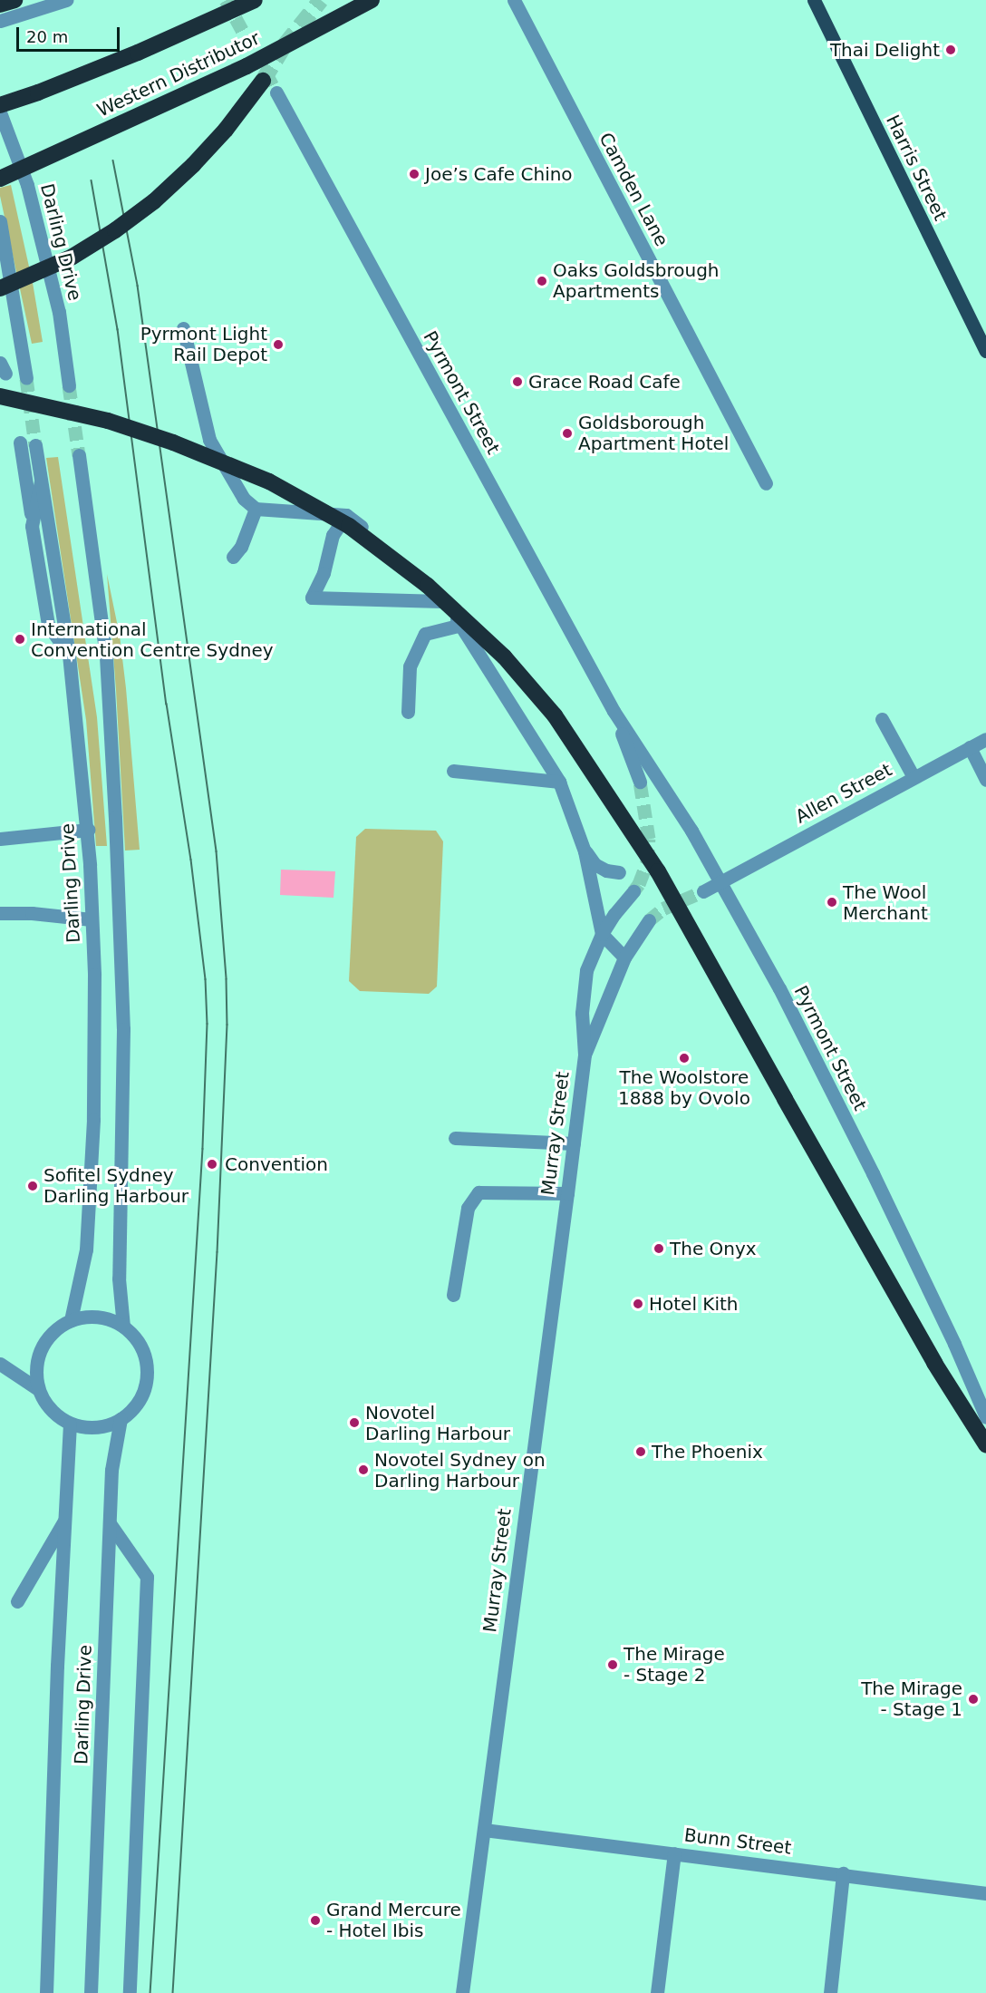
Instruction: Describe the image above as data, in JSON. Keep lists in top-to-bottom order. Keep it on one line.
{"streets":{"highway":["Western Distributor"],"main road":["Harris Street"],"street":["Camden Lane","Darling Drive","Pyrmont Street","Allen Street","Murray Street","Bunn Street"]},"crossings":[["Pyrmont Street","Allen Street"],["Murray Street","Bunn Street"]],"places":["Thai Delight","Joe’s Cafe Chino","Oaks Goldsbrough Apartments","Pyrmont Light Rail Depot","Grace Road Cafe","Goldsborough Apartment Hotel","International Convention Centre Sydney","The Wool Merchant","The Woolstore 1888 by Ovolo","Convention","Sofitel Sydney Darling Harbour","The Onyx","Hotel Kith","Novotel Darling Harbour","The Phoenix","Novotel Sydney on Darling Harbour","The Mirage - Stage 2","The Mirage - Stage 1","Grand Mercure - Hotel Ibis"],"scale_bar":"20 m"}
